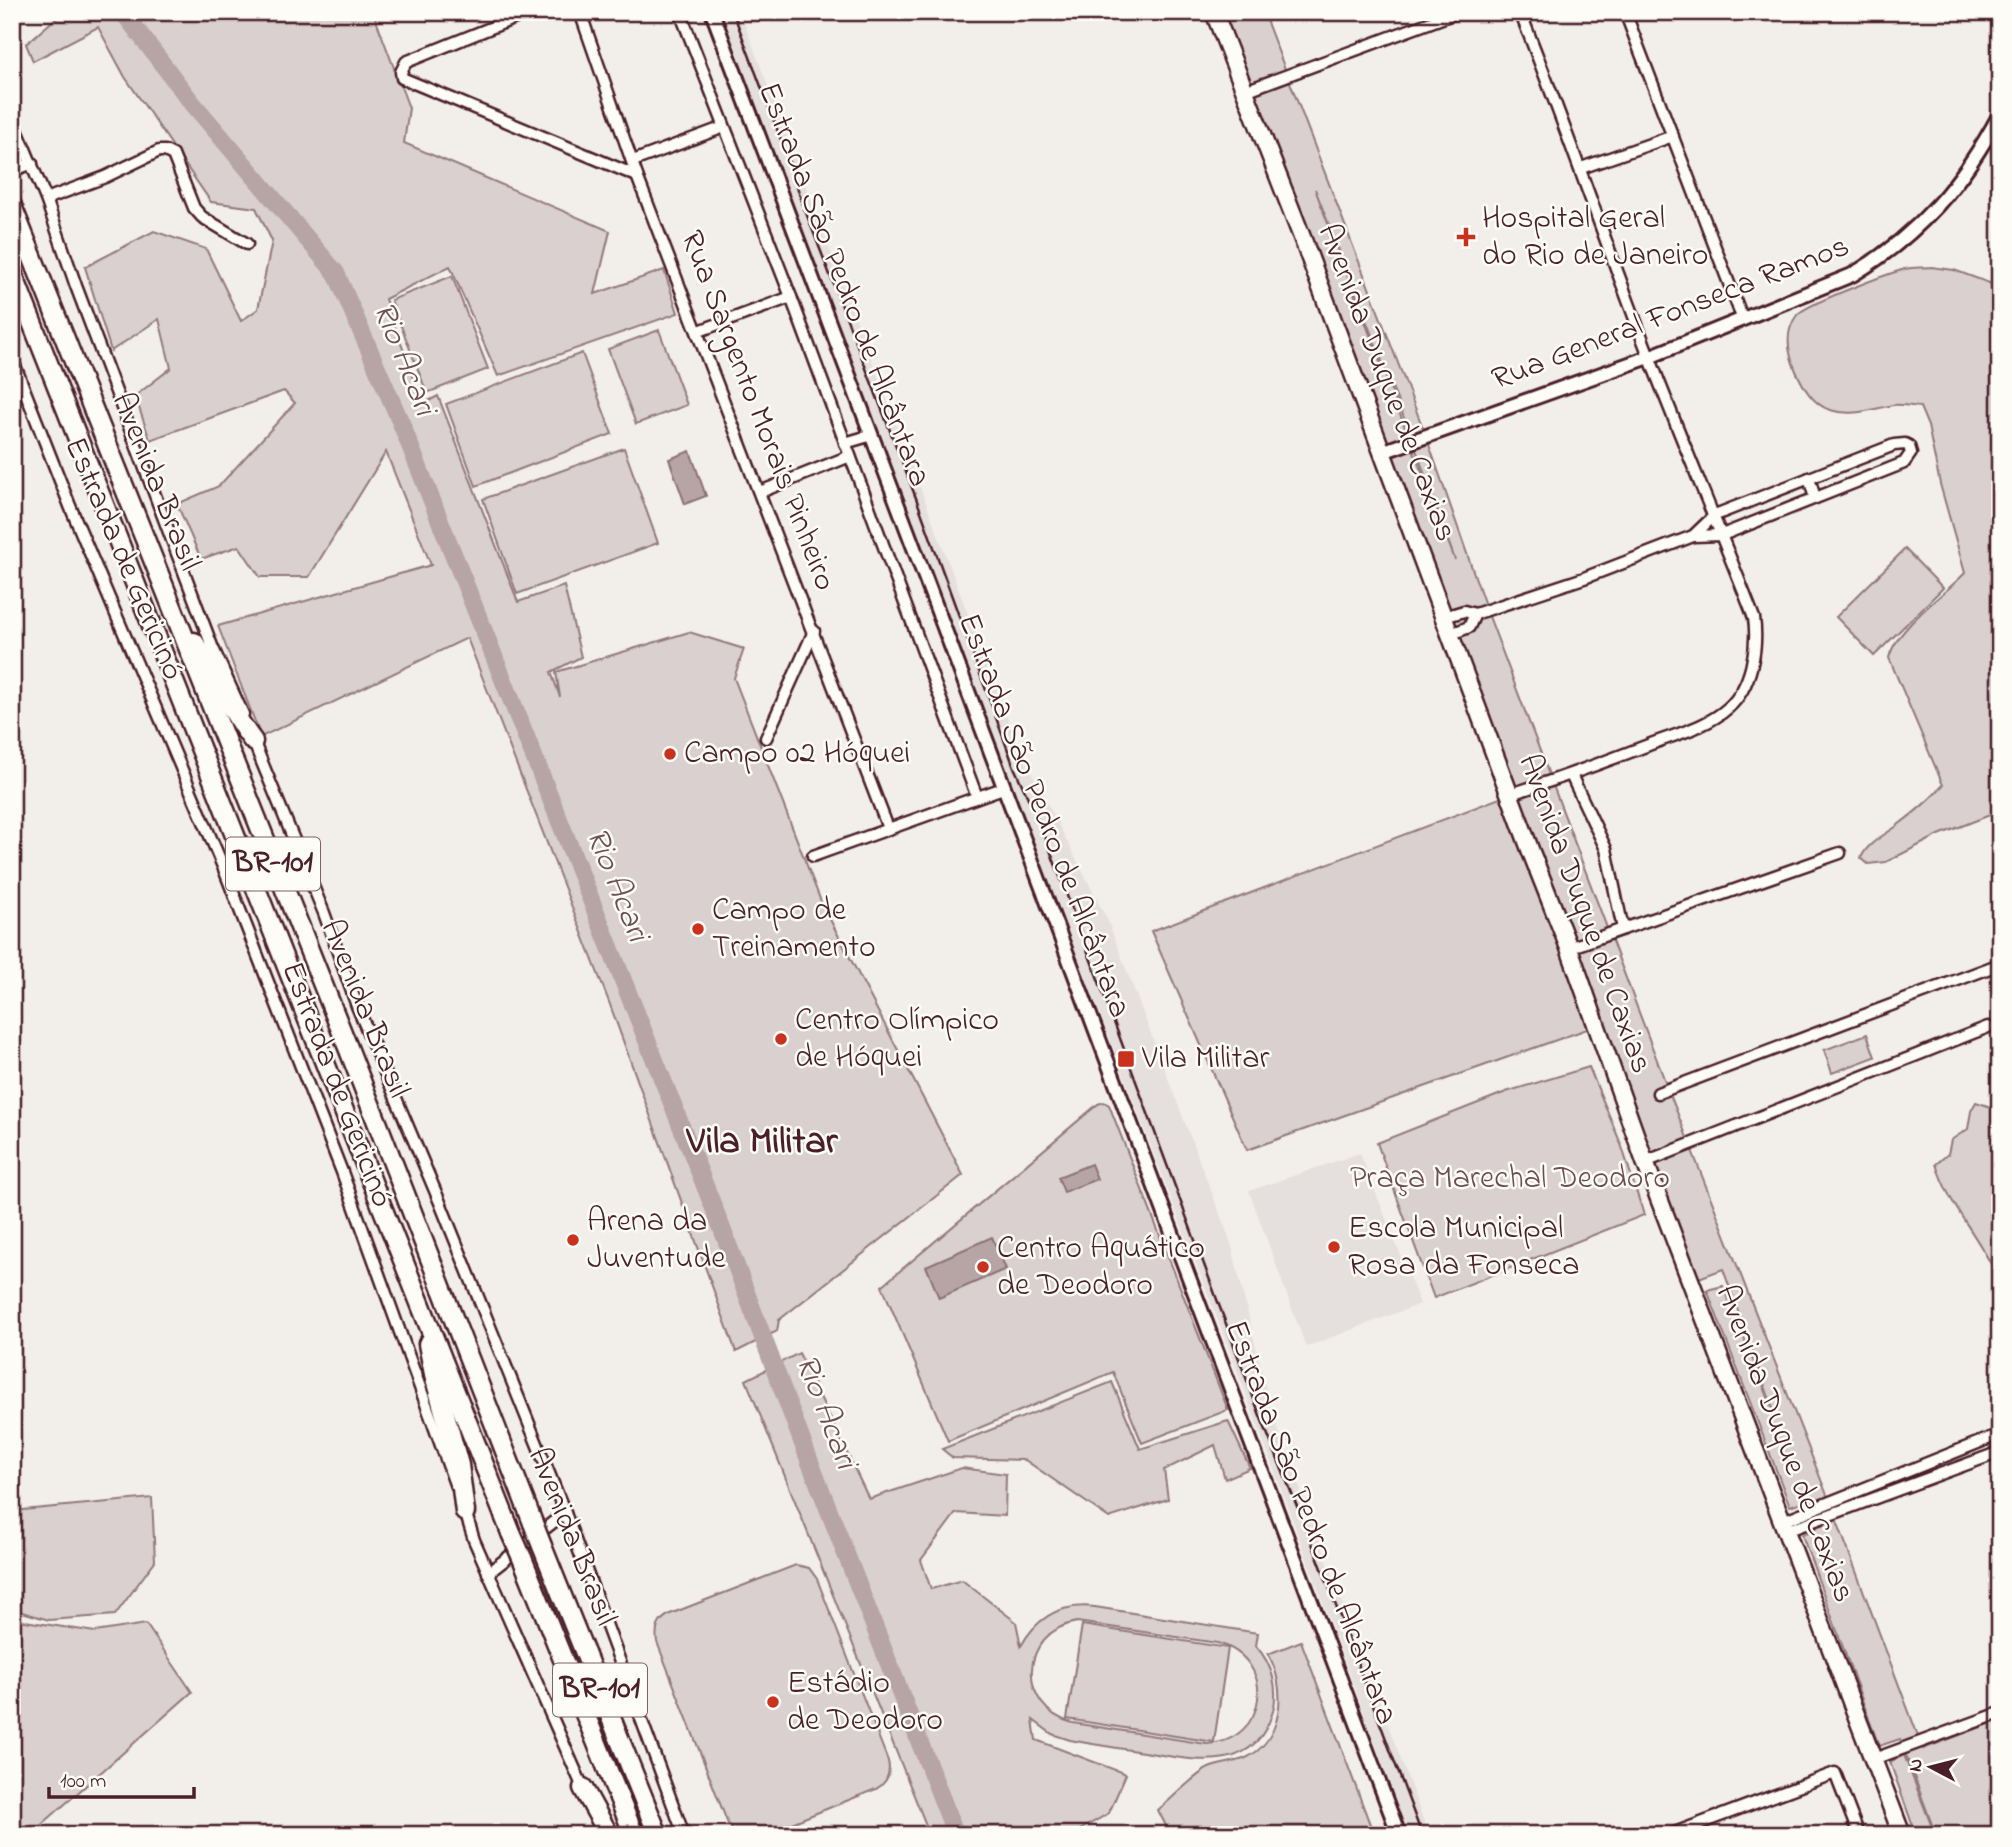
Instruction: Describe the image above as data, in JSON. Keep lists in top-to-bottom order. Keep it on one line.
{"streets":{"highway":["Avenida Brasil","BR-101"],"main road":["Avenida Duque de Caxias"],"street":["Estrada São Pedro de Alcântara","Rua General Fonseca Ramos","Rua Sargento Morais Pinheiro","Estrada de Gericinó"]},"crossings":[["Rua General Fonseca Ramos","Avenida Duque de Caxias"]],"districts":["Vila Militar"],"water":["Rio Acari"],"parks":["Praça Marechal Deodoro"],"places":{"health":["Hospital Geral do Rio de Janeiro"],"other":["Campo 02 Hóquei","Campo de Treinamento","Centro Olímpico de Hóquei","Arena da Juventude","Escola Municipal Rosa da Fonseca","Centro Aquático de Deodoro","Estádio de Deodoro"],"transit":["Vila Militar"]},"scale_bar":"100 m","north":"left"}
